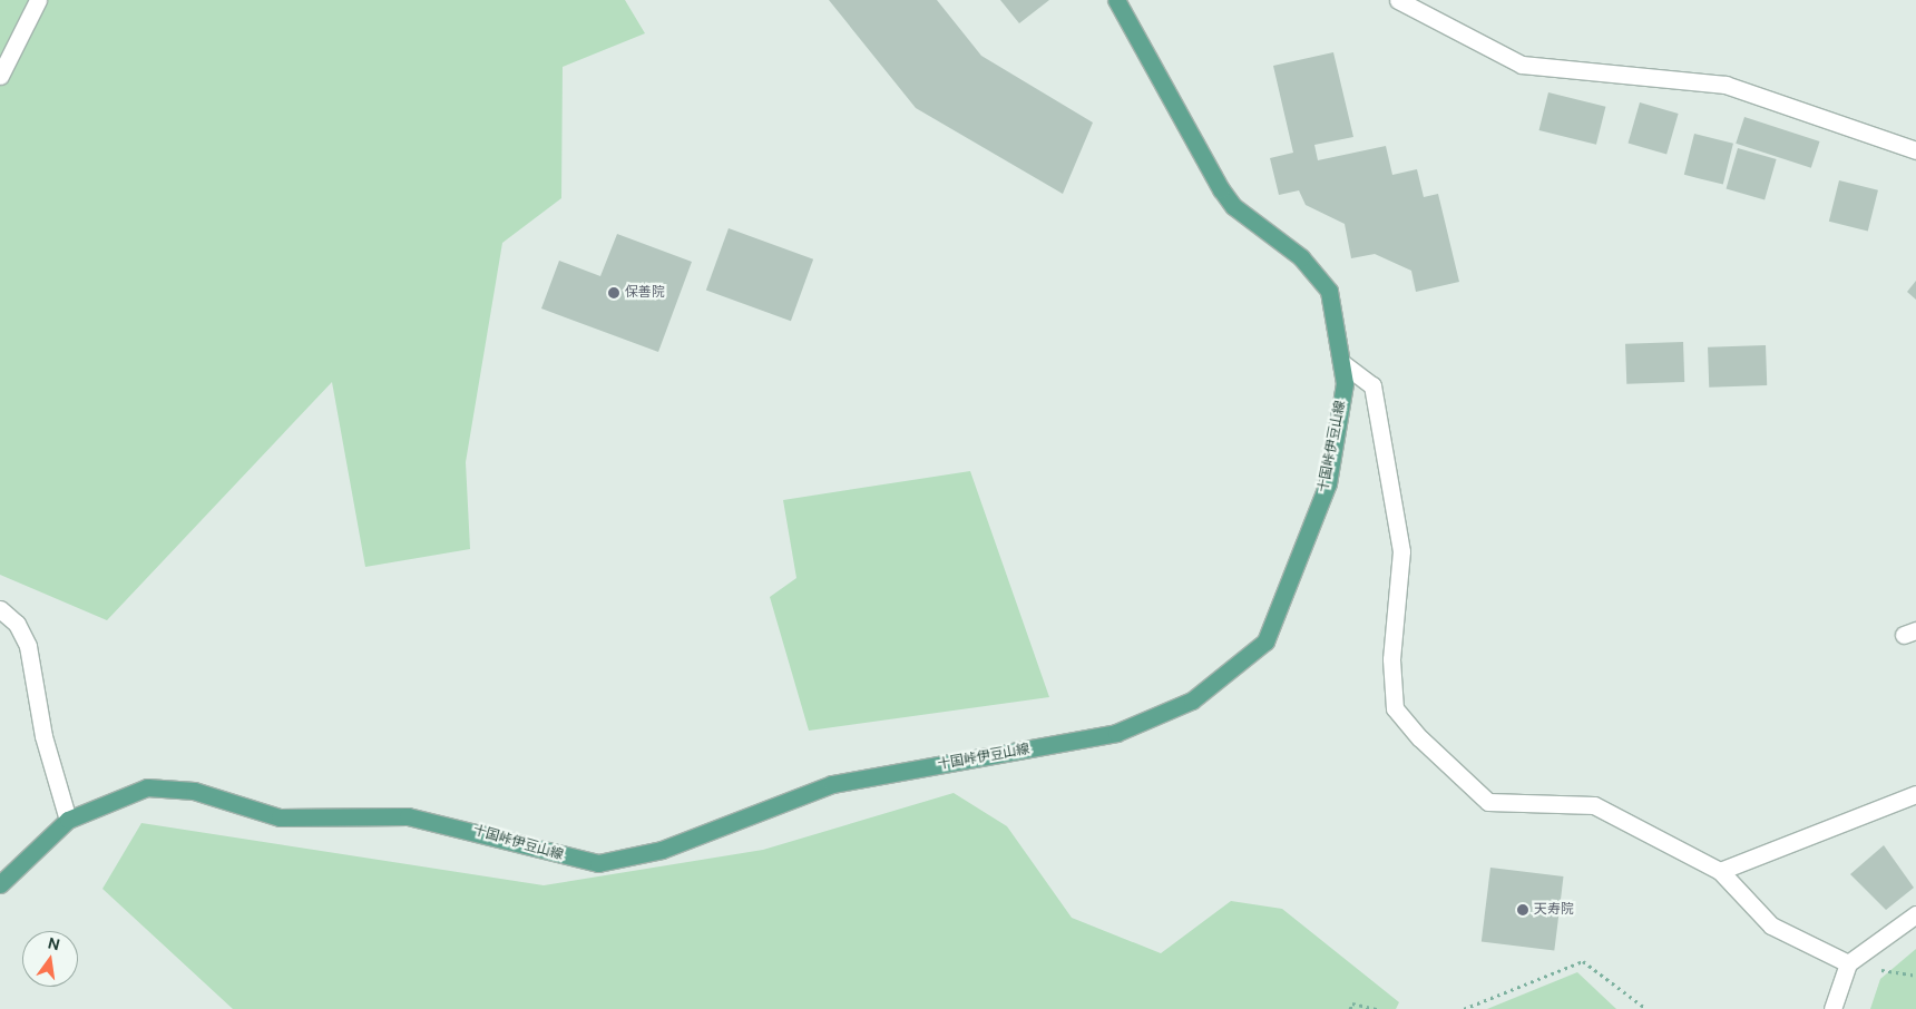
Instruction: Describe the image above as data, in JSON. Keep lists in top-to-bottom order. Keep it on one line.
{"streets":{"main road":["十国峠伊豆山線"]},"places":["保善院","天寿院"],"north":"top"}
